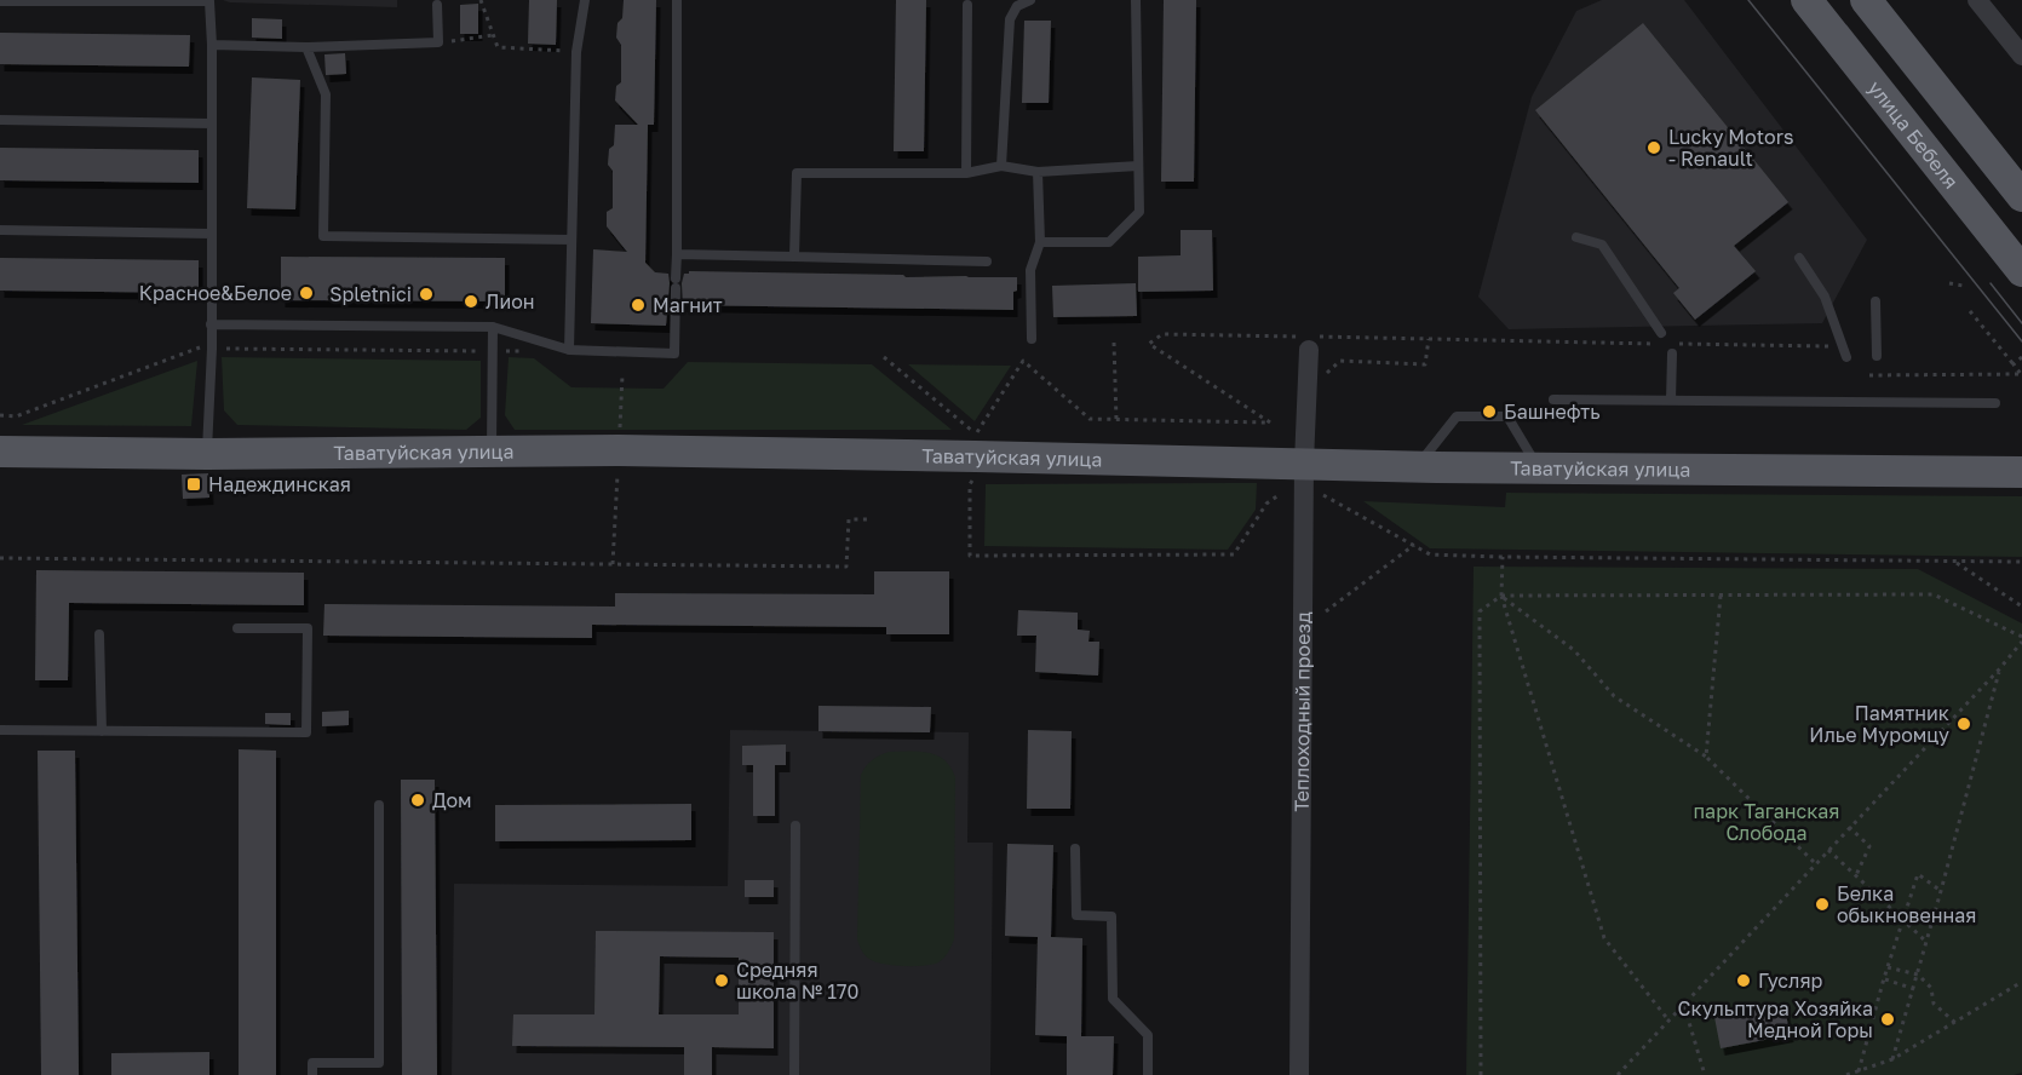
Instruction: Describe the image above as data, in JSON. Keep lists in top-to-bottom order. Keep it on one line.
{"streets":{"main road":["улица Бебеля","Таватуйская улица"],"street":["Теплоходный проезд"]},"crossings":[["Таватуйская улица","Теплоходный проезд"]],"parks":["парк Таганская Слобода"],"places":{"other":["Lucky Motors - Renault","Красное&Белое","Spletnici","Лион","Магнит","Башнефть","Памятник Илье Муромцу","Дом","Белка обыкновенная","Средняя школа № 170","Гусляр","Скульптура Хозяйка Медной Горы"],"transit":["Надеждинская"]}}
